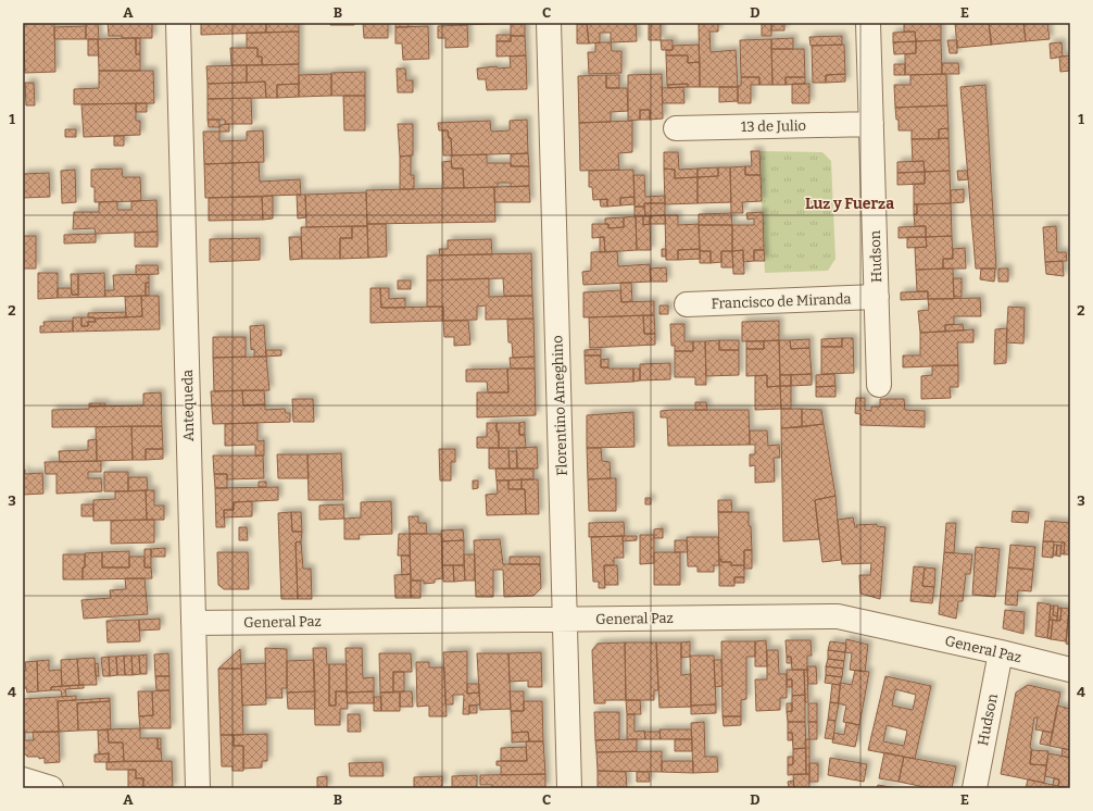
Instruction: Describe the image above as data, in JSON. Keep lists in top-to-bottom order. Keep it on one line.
{"streets":{"street":["13 de Julio","Hudson","Francisco de Miranda","Antequeda","Florentino Ameghino","General Paz"]},"crossings":[["13 de Julio","Hudson"],["Hudson","Francisco de Miranda"],["Hudson","General Paz"],["Antequeda","General Paz"],["Florentino Ameghino","General Paz"]],"districts":["Luz y Fuerza"],"grid":{"columns":["A","B","C","D","E"],"rows":["1","2","3","4"]}}
